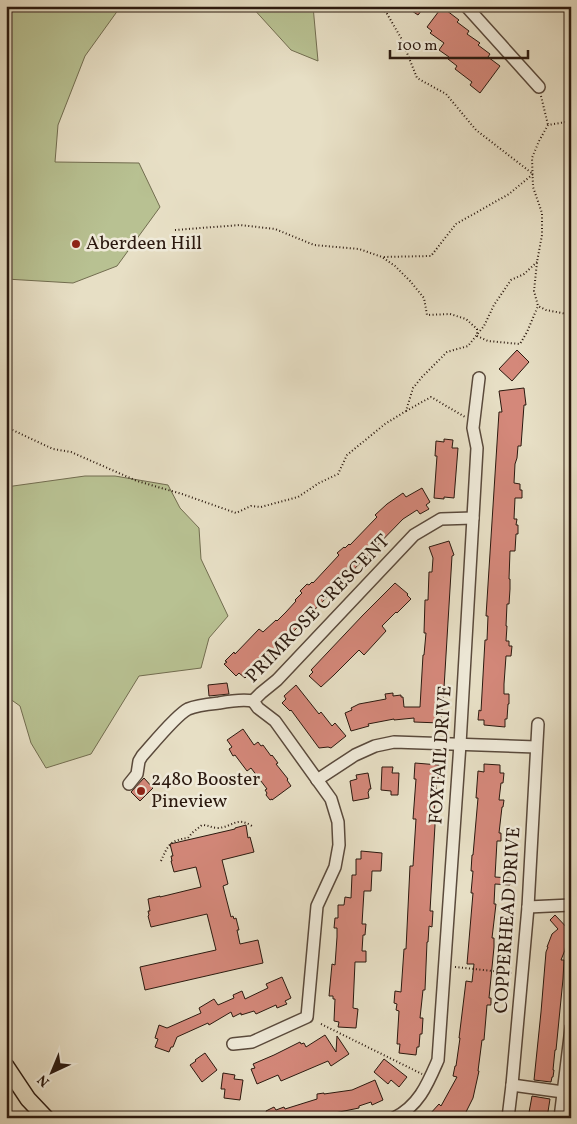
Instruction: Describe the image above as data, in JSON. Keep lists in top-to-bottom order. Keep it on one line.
{"streets":{"street":["PRIMROSE CRESCENT","FOXTAIL DRIVE","COPPERHEAD DRIVE"]},"crossings":[["PRIMROSE CRESCENT","FOXTAIL DRIVE"]],"places":["Aberdeen Hill","2480 Booster Pineview"],"scale_bar":"100 m","north":"bottom left"}
